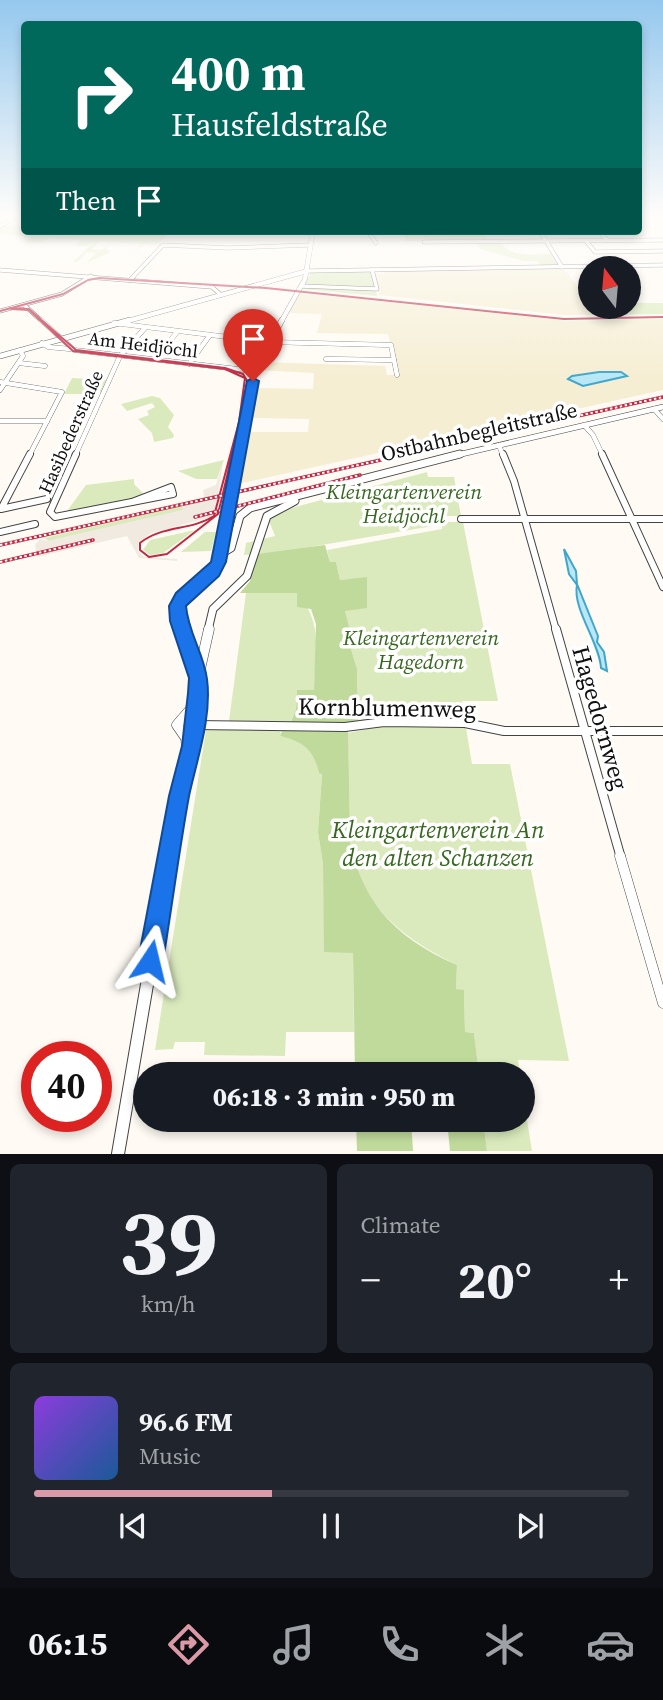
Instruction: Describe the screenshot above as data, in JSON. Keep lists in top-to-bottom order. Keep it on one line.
{"streets":{"street":["Am Heidjöchl","Hasibederstraße","Ostbahnbegleitstraße","Kornblumenweg","Hagedornweg"]},"crossings":[["Am Heidjöchl","Hasibederstraße"],["Ostbahnbegleitstraße","Kornblumenweg"],["Ostbahnbegleitstraße","Hagedornweg"],["Kornblumenweg","Hagedornweg"]],"parks":["Kleingartenverein Heidjöchl","Kleingartenverein Hagedorn","Kleingartenverein An den alten Schanzen"],"north":"top","page":{"turn":["400 m","Hausfeldstraße"],"then":"Then","limit":"40","trip":"06:18 · 3 min · 950 m","tile":[["39","km/h"],"Climate"],"heat":["−","20°","+"],"song":["96.6 FM","Music"],"tabs":"06:15"}}
